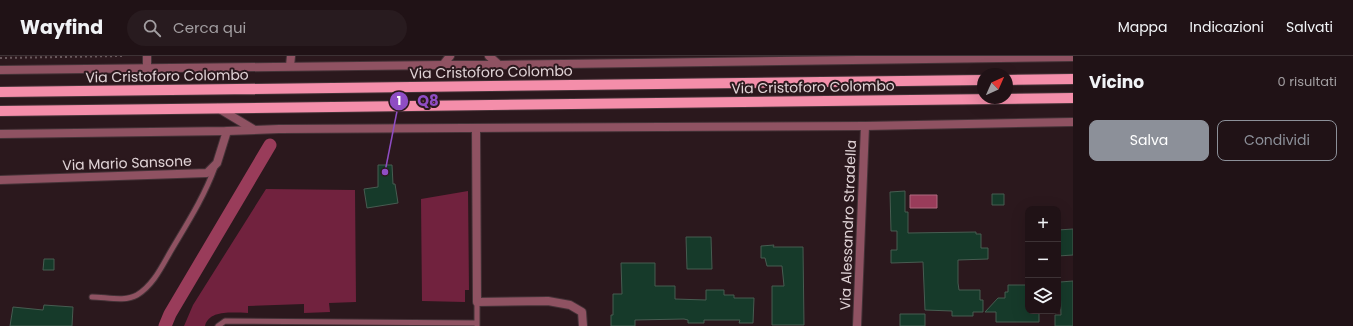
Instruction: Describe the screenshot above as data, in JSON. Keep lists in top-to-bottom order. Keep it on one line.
{"streets":{"main road":["Via Cristoforo Colombo"],"street":["Via Mario Sansone","Via Alessandro Stradella"]},"places":["Q8"],"north":"top right","page":{"header":"Wayfind","search":"Cerca qui","nav":["Mappa","Indicazioni","Salvati"],"heading":["Vicino","0 risultati"],"buttons":["Salva","Condividi"],"map_buttons":["+","−"]}}
